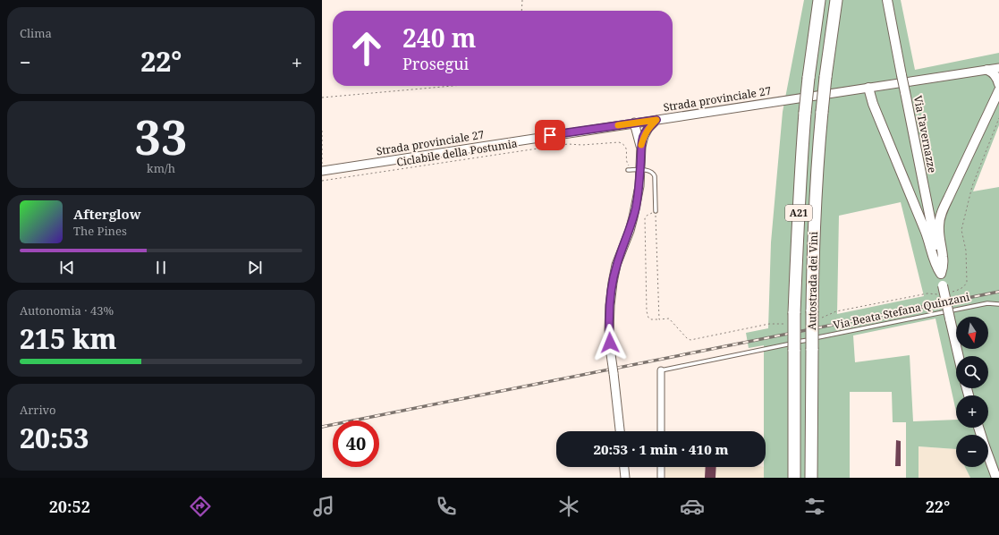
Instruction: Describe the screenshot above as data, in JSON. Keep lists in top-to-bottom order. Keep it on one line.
{"streets":{"highway":["A21","Autostrada dei Vini"],"main road":["Via Tavernazze"],"street":["Strada provinciale 27"],"lane":["Via Beata Stefana Quinzani"],"path":["Ciclabile della Postumia"]},"north":"bottom","page":{"tile":["Clima",["33","km/h"],["Autonomia · 43%","215 km"],["Arrivo","20:53"]],"turn":["240 m","Prosegui"],"heat":["−","22°","+"],"song":["Afterglow","The Pines"],"map_buttons":["+","−"],"limit":"40","trip":"20:53 · 1 min · 410 m","tabs":["20:52","22°"]}}
